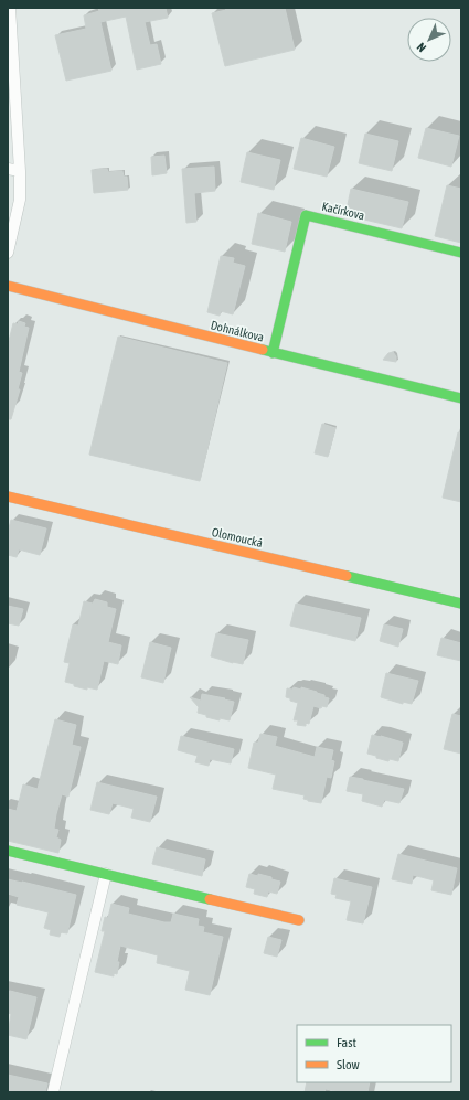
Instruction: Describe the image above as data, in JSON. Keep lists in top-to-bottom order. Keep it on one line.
{"streets":{"street":["Kačírkova","Dohnálkova","Olomoucká"]},"crossings":[["Kačírkova","Dohnálkova"]],"legend":["Fast","Slow"],"north":"bottom left"}
